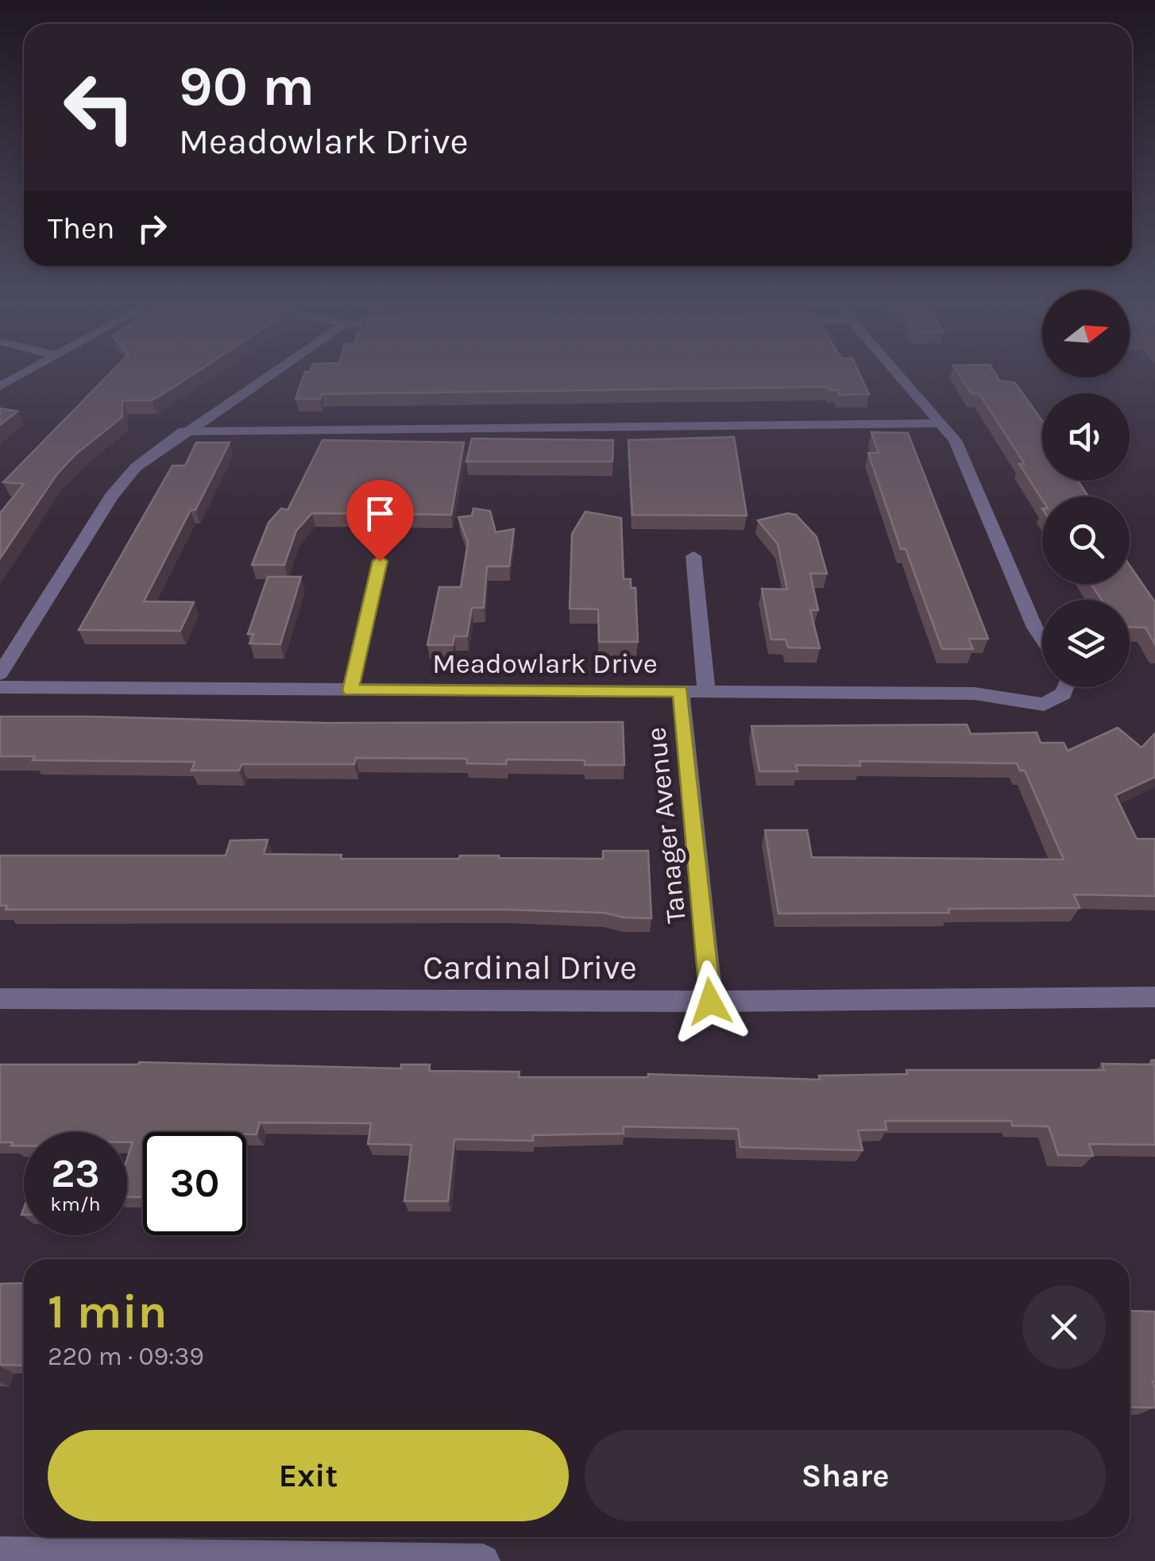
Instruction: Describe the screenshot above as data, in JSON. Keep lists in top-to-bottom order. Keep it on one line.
{"streets":{"street":["Meadowlark Drive","Tanager Avenue","Cardinal Drive"]},"crossings":[["Meadowlark Drive","Tanager Avenue"],["Tanager Avenue","Cardinal Drive"]],"north":"right","page":{"turn":["90 m","Meadowlark Drive"],"then":"Then","speed":"23 km/h","limit":"30","heading":["1 min","220 m · 09:39"],"buttons":["Exit","Share"]}}
